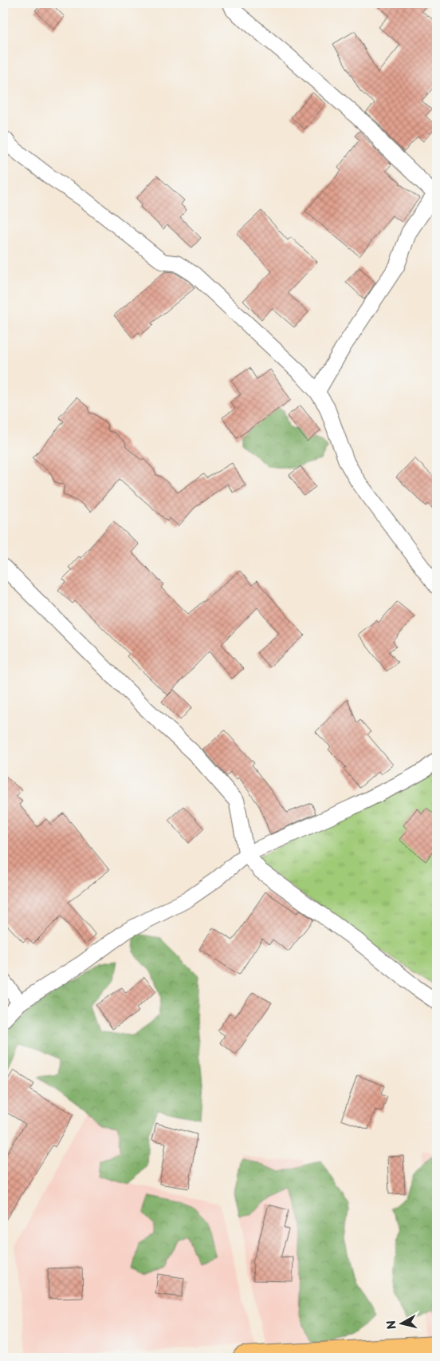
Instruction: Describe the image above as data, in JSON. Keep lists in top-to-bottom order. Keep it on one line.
{"north":"left"}
